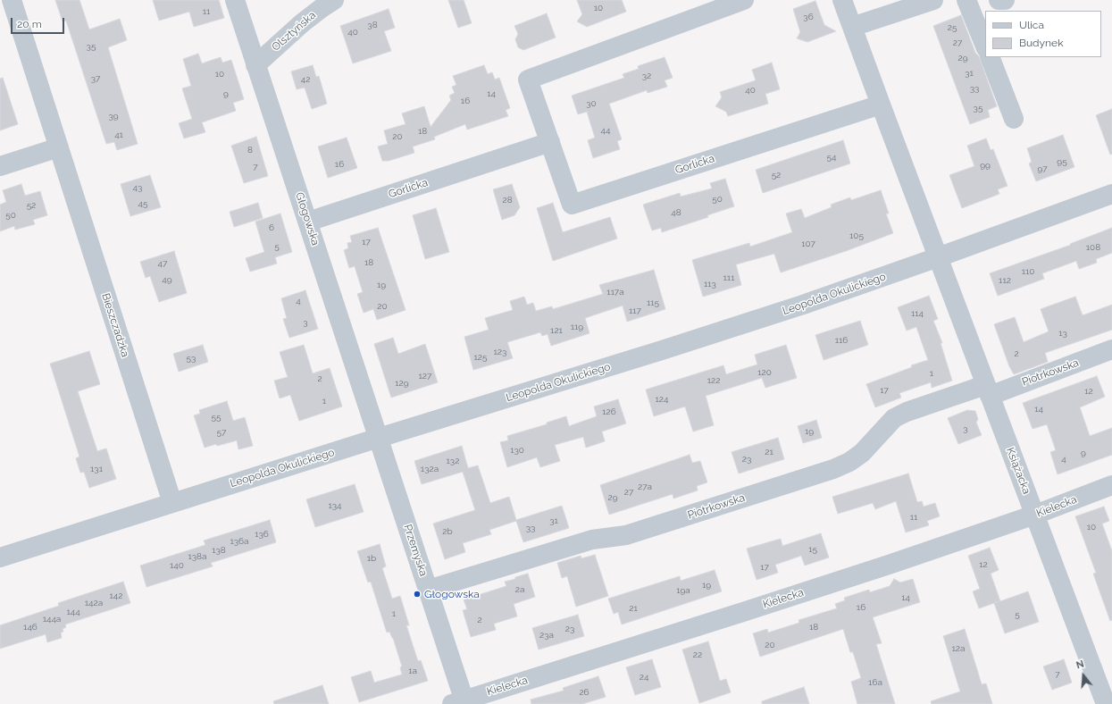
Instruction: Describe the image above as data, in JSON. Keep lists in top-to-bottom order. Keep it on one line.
{"streets":{"street":["Olsztyńska","Gorlicka","Głogowska","Leopolda Okulickiego","Bieszczadzka","Piotrkowska","Książacka","Kielecka","Przemyska"]},"crossings":[["Olsztyńska","Głogowska"],["Gorlicka","Głogowska"],["Głogowska","Leopolda Okulickiego"],["Głogowska","Przemyska"],["Leopolda Okulickiego","Bieszczadzka"],["Leopolda Okulickiego","Książacka"],["Leopolda Okulickiego","Przemyska"],["Piotrkowska","Książacka"],["Piotrkowska","Przemyska"],["Książacka","Kielecka"],["Kielecka","Przemyska"]],"places":["Głogowska"],"house_numbers":["10","11","36","38","25","40","27","35","29","31","10","32","37","42","33","40","9","14","16","30","35","39","44","18","41","20","8","54","95","16","99","7","97","52","43","50","28","45","52","48","50","6","105","17","107","5","108","18","47","110","111","49","112","113","19","117a","4","115","20","117","114","3","119","121","13","116","123","2","125","53","120","1","127","2","122","129","17","12","124","1","14","126","55","3","19","57","130","21","9","23","4","132","131","132a","27a","27","29","134","11","31","10","33","2b","136","136a","15","138","138a","1b","12","140","17","19","2a","19a","142","14","142a","16","21","144","1","5","144a","2","146","18","23","23a","20","12a","22","1a","7","24","16a","26"],"legend":["Ulica","Budynek"],"scale_bar":"20 m","north":"top"}
